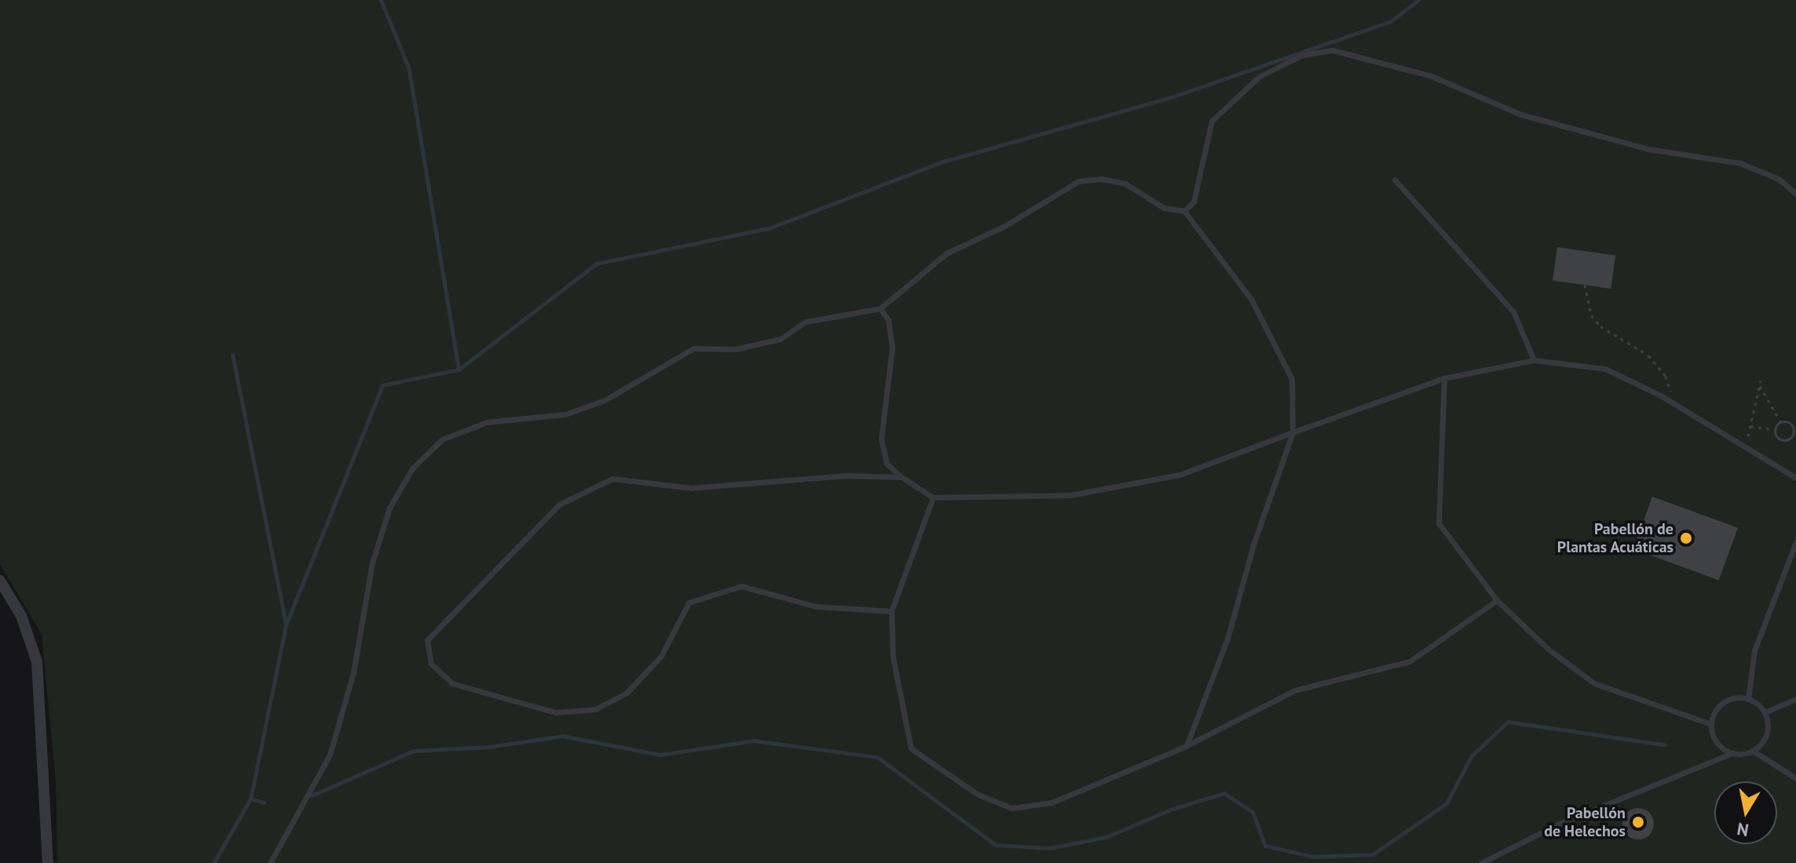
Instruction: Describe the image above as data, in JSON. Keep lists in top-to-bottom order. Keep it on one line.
{"places":["Pabellón de Plantas Acuáticas","Pabellón de Helechos"],"north":"bottom"}
